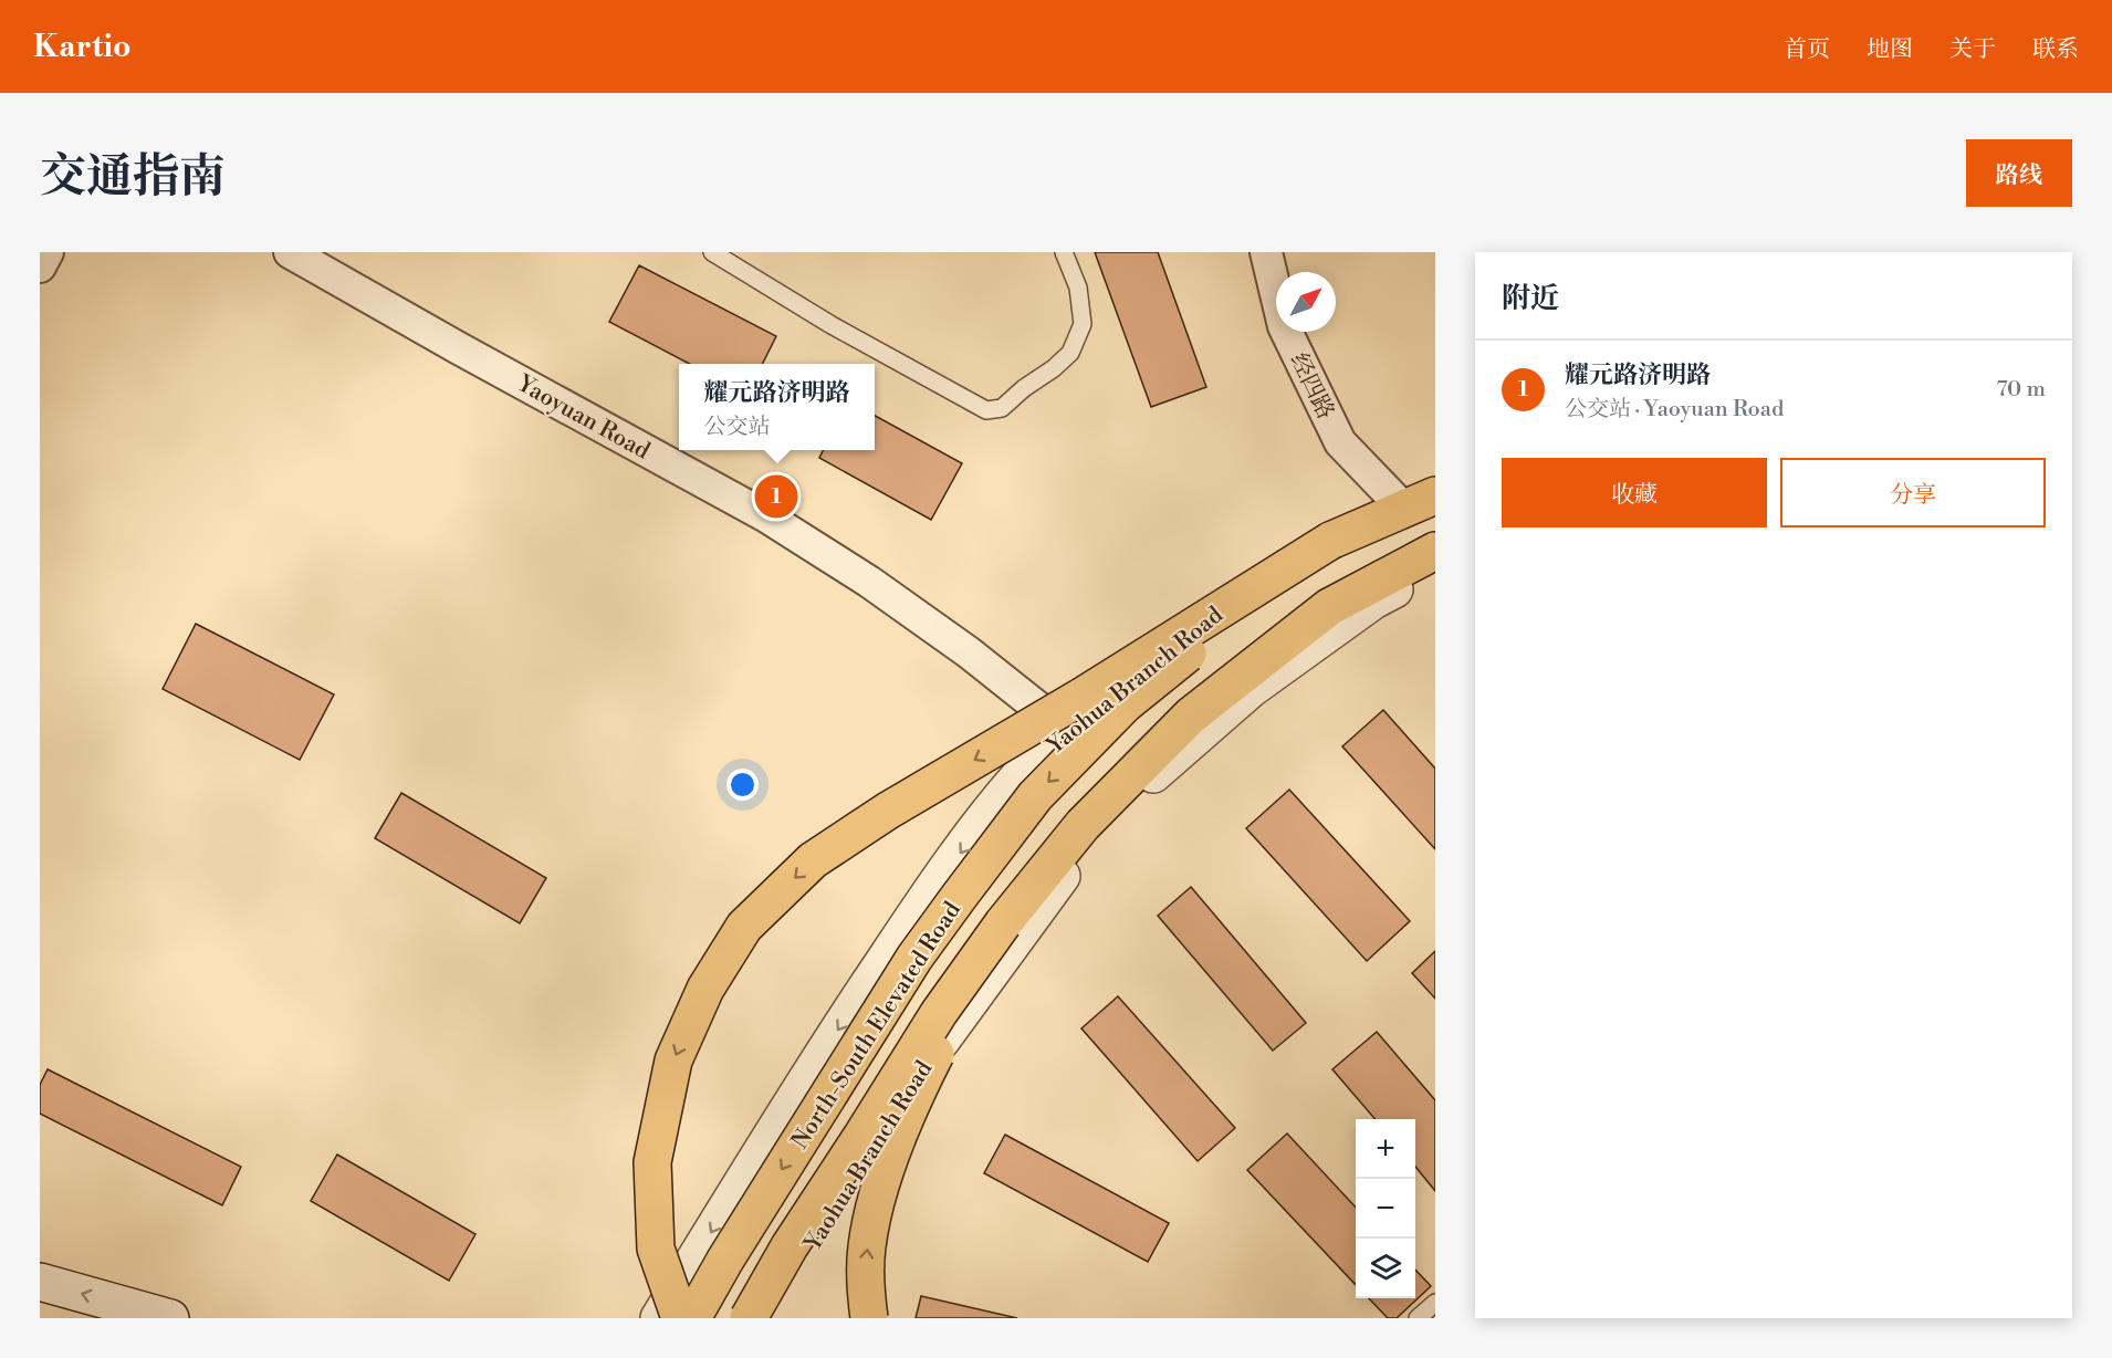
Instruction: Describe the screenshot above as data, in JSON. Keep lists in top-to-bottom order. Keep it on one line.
{"streets":{"highway":["North-South Elevated Road"],"street":["经四路","Yaoyuan Road","Yaohua Branch Road"]},"crossings":[["经四路","Yaohua Branch Road"],["Yaoyuan Road","Yaohua Branch Road"]],"north":"top right","page":{"header":"Kartio","nav":["首页","地图","关于","联系"],"title":"交通指南","buttons":["路线",["收藏","分享"]],"heading":"附近","list":[{"mark":"1","name":"耀元路济明路","note":"公交站 · Yaoyuan Road","value":"70 m"}],"popup":["耀元路济明路","公交站"],"pins":"1","map_buttons":["+","−"]}}
